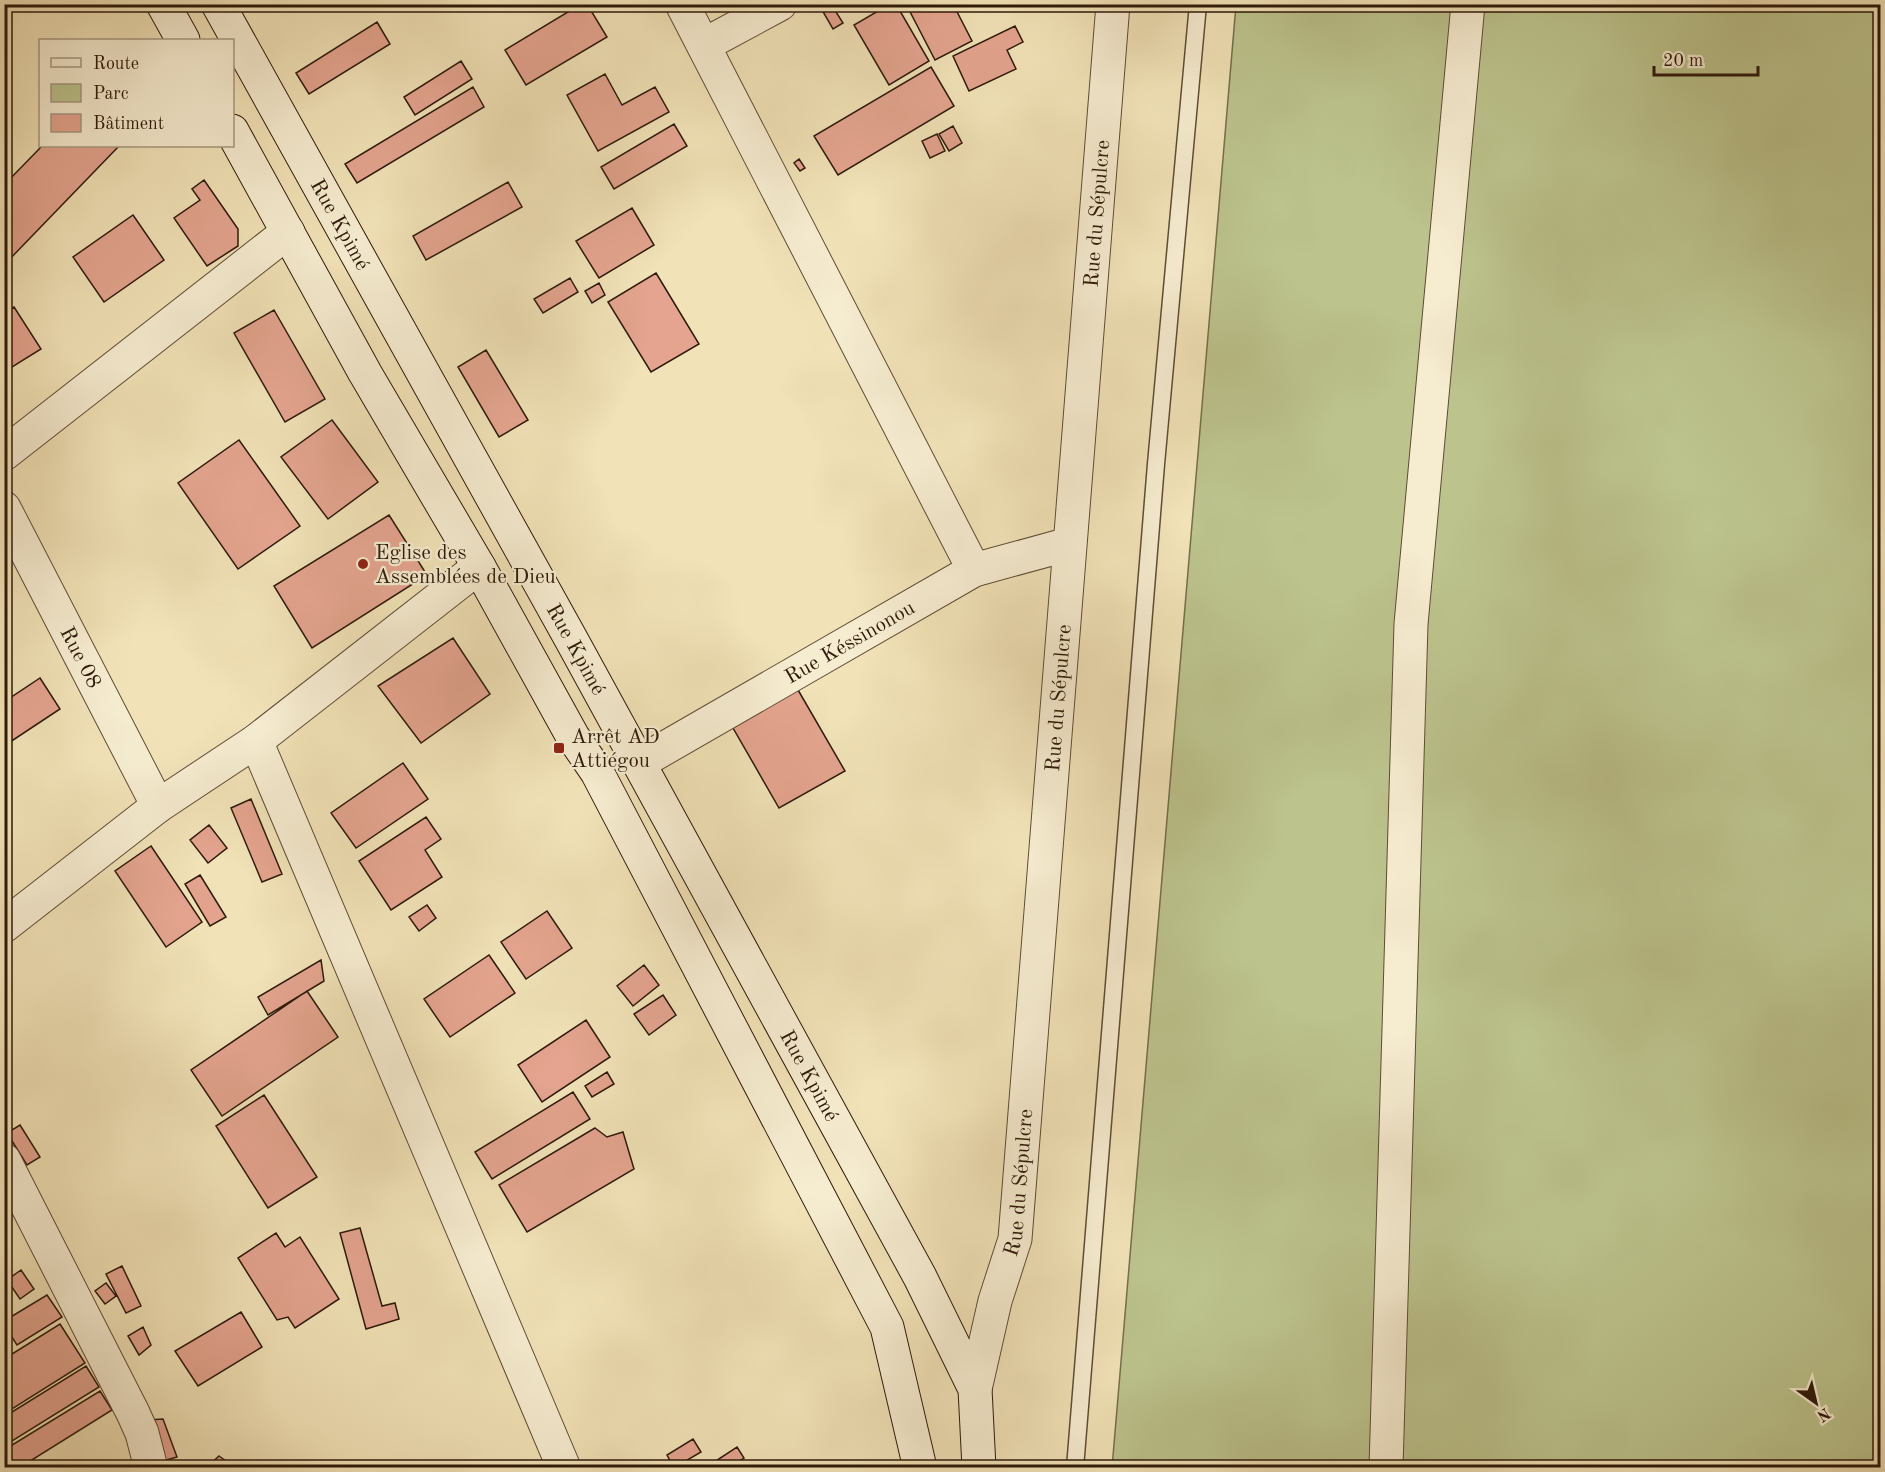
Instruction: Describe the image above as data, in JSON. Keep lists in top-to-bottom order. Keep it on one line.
{"streets":{"street":["Rue du Sépulcre","Rue Kpimé","Rue Késsinonou","Rue 08"]},"crossings":[["Rue du Sépulcre","Rue Kpimé"],["Rue du Sépulcre","Rue Késsinonou"],["Rue Kpimé","Rue Késsinonou"]],"places":{"other":["Eglise des Assemblées de Dieu"],"transit":["Arrêt AD Attiégou"]},"legend":["Route","Parc","Bâtiment"],"scale_bar":"20 m","north":"bottom right"}
